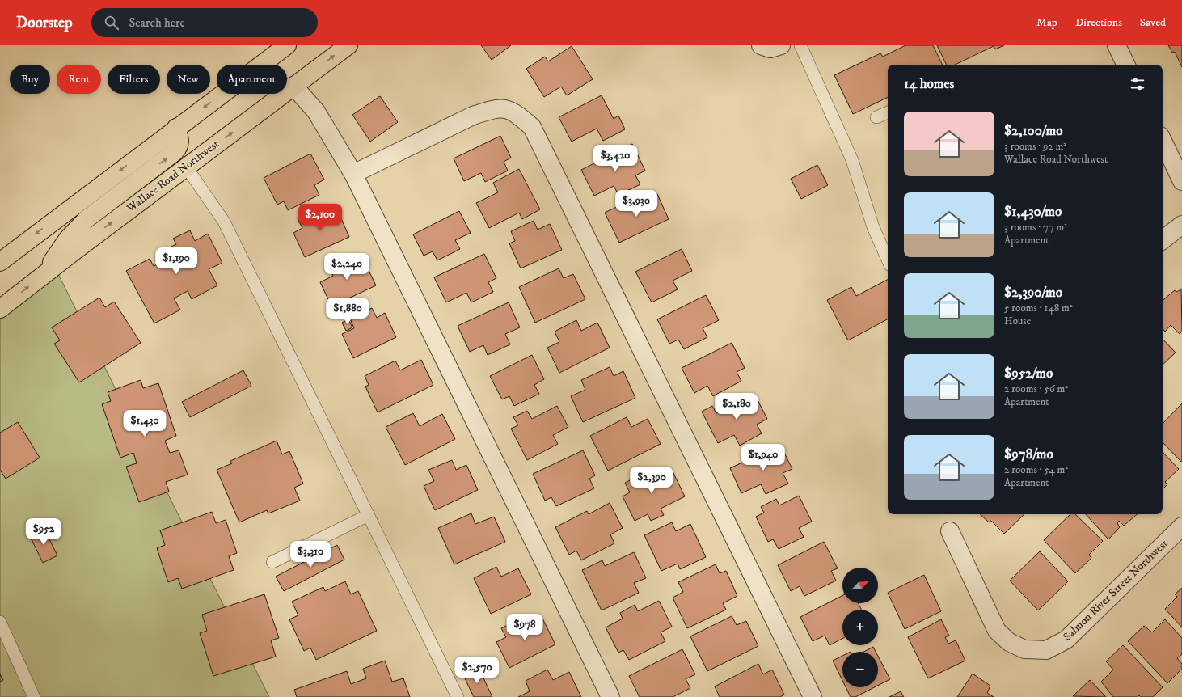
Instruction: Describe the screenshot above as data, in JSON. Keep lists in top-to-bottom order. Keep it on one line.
{"streets":{"main road":["Wallace Road Northwest"],"street":["Salmon River Street Northwest"]},"north":"top right","page":{"header":"Doorstep","search":"Search here","nav":["Map","Directions","Saved"],"chip":["Buy","Rent","Filters","New","Apartment"],"heading":"14 homes","list":[{"name":"$2,100/mo","note":"3 rooms · 92 m² · Wallace Road Northwest"},{"name":"$1,430/mo","note":"3 rooms · 77 m² · Apartment"},{"name":"$2,390/mo","note":"5 rooms · 148 m² · House"},{"name":"$952/mo","note":"2 rooms · 56 m² · Apartment"},{"name":"$978/mo","note":"2 rooms · 54 m² · Apartment"}],"price":["$3,420","$3,930","$2,100","$1,190","$2,240","$1,880","$2,180","$1,430","$1,940","$2,390","$952","$3,310","$978","$2,570"],"map_buttons":["+","−"]}}
